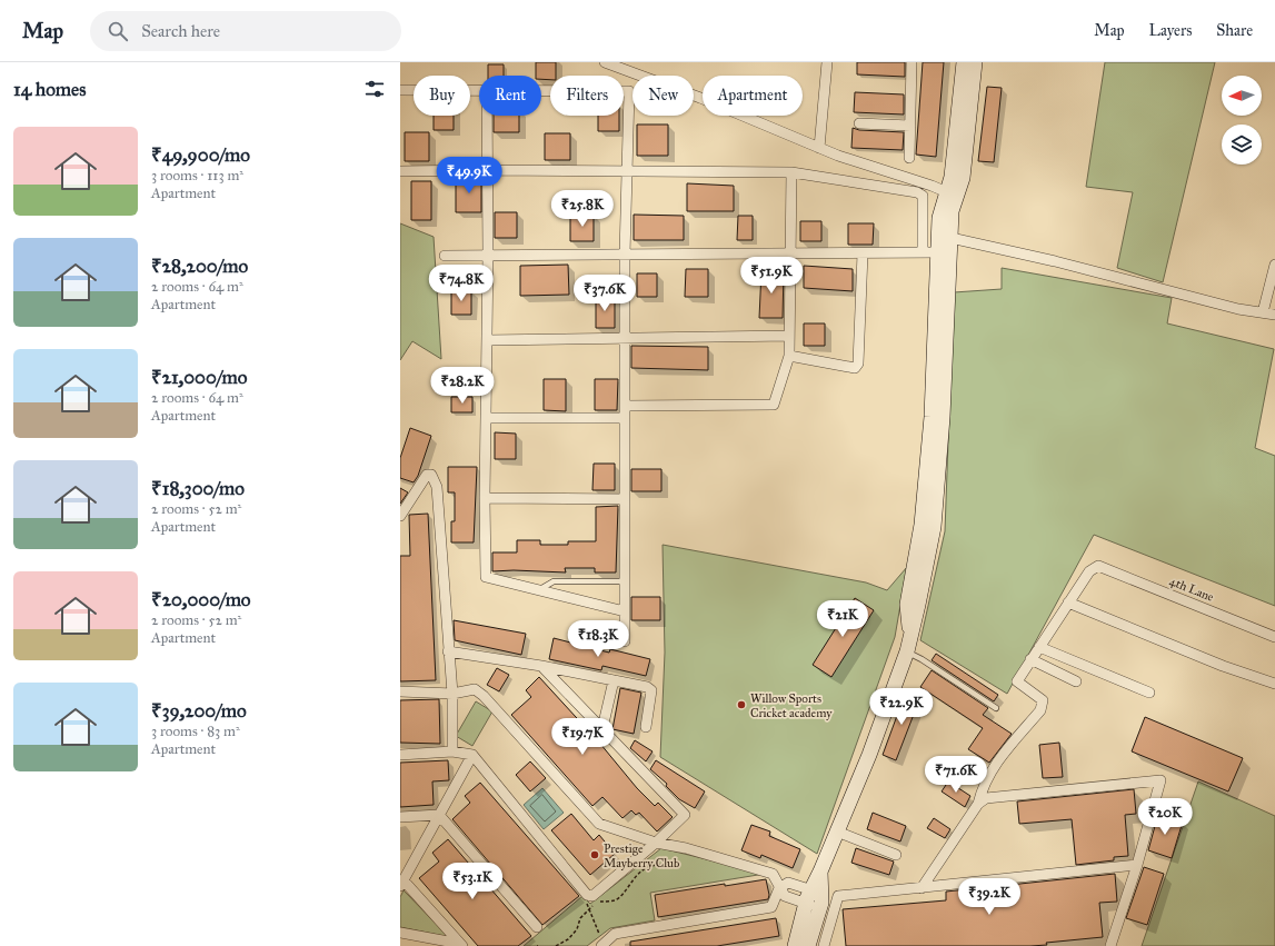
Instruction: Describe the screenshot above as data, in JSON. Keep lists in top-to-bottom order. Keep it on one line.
{"streets":{"street":["4th Lane"]},"places":["Willow Sports Cricket academy","Prestige Mayberry Club"],"north":"left","page":{"header":"Map","search":"Search here","nav":["Map","Layers","Share"],"heading":"14 homes","chip":["Buy","Rent","Filters","New","Apartment"],"list":[{"name":"₹49,900/mo","note":"3 rooms · 113 m² · Apartment"},{"name":"₹28,200/mo","note":"2 rooms · 64 m² · Apartment"},{"name":"₹21,000/mo","note":"2 rooms · 64 m² · Apartment"},{"name":"₹18,300/mo","note":"2 rooms · 52 m² · Apartment"},{"name":"₹20,000/mo","note":"2 rooms · 52 m² · Apartment"},{"name":"₹39,200/mo","note":"3 rooms · 83 m² · Apartment"}],"price":["₹49.9K","₹25.8K","₹51.9K","₹74.8K","₹37.6K","₹28.2K","₹21K","₹18.3K","₹22.9K","₹19.7K","₹71.6K","₹20K","₹53.1K","₹39.2K"]}}
